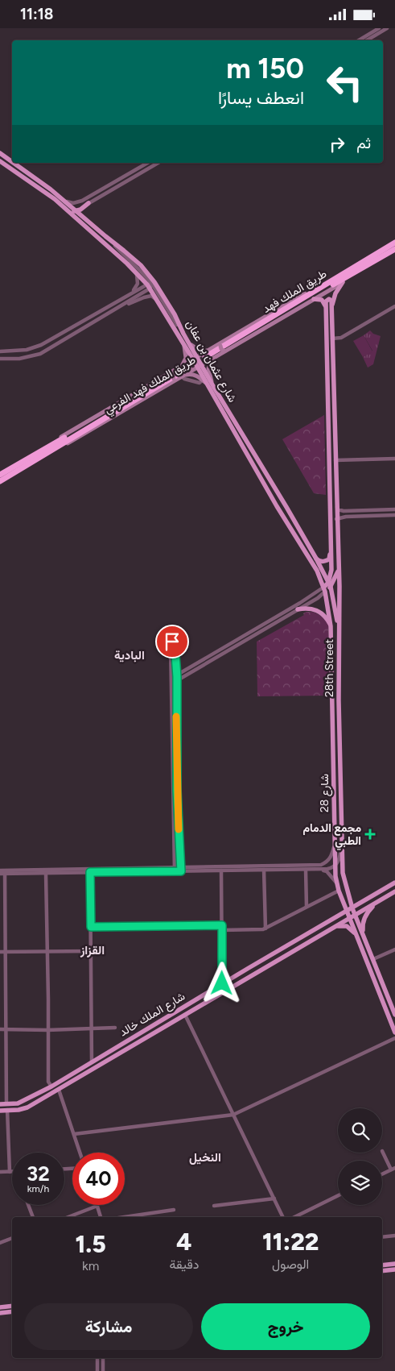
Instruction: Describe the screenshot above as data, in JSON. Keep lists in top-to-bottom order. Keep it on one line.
{"streets":{"highway":["طريق الملك فهد"],"main road":["شارع عثمان بن عفان","طريق الملك فهد الفرعي","28th Street","شارع 28","شارع الملك خالد"]},"crossings":[["طريق الملك فهد","طريق الملك فهد الفرعي"],["شارع عثمان بن عفان","طريق الملك فهد الفرعي"],["شارع عثمان بن عفان","28th Street"],["شارع عثمان بن عفان","شارع 28"],["28th Street","شارع الملك خالد"],["شارع 28","شارع الملك خالد"]],"districts":["البادية","القزاز","النخيل"],"places":{"health":["مجمع الدمام الطبي"]},"page":{"status":"11:18","turn":["150 m","انعطف يسارًا"],"then":"ثم","speed":"32 km/h","limit":"40","eta":["11:22","الوصول","4","دقيقة","1.5","km"],"buttons":["خروج","مشاركة"]}}
